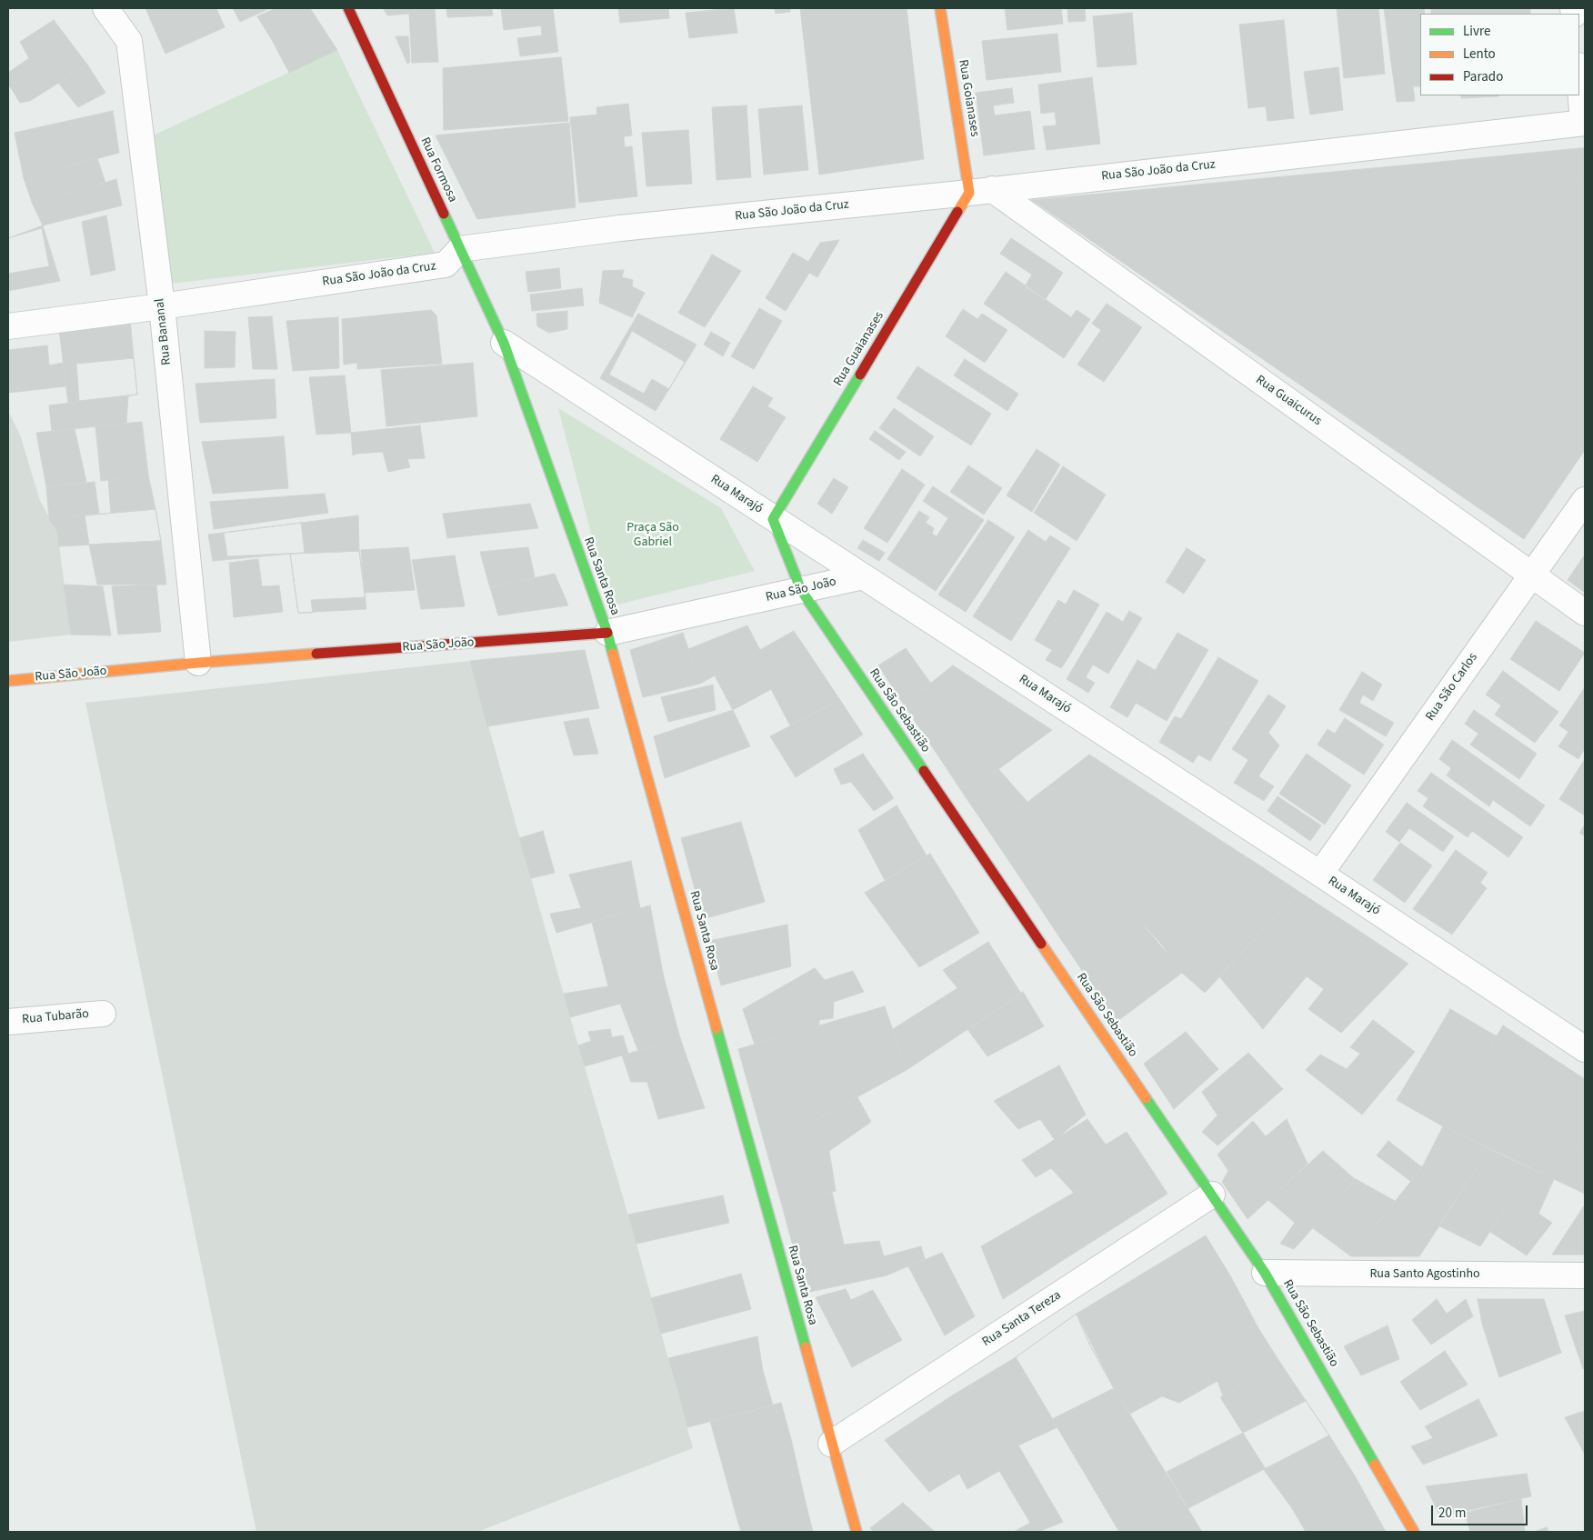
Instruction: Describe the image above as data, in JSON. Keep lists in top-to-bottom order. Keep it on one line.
{"streets":{"street":["Rua Goianases","Rua Formosa","Rua São João da Cruz","Rua Bananal","Rua Guaianases","Rua Guaicurus","Rua Marajó","Rua Santa Rosa","Rua São João","Rua São Carlos","Rua São Sebastião","Rua Tubarão","Rua Santo Agostinho","Rua Santa Tereza"]},"crossings":[["Rua Goianases","Rua São João da Cruz"],["Rua Goianases","Rua Guaianases"],["Rua Goianases","Rua Guaicurus"],["Rua Formosa","Rua São João da Cruz"],["Rua Formosa","Rua Marajó"],["Rua Formosa","Rua Santa Rosa"],["Rua São João da Cruz","Rua Bananal"],["Rua São João da Cruz","Rua Guaianases"],["Rua São João da Cruz","Rua Guaicurus"],["Rua Bananal","Rua São João"],["Rua Guaianases","Rua Guaicurus"],["Rua Guaianases","Rua Marajó"],["Rua Guaianases","Rua São Sebastião"],["Rua Guaicurus","Rua São Carlos"],["Rua Marajó","Rua Santa Rosa"],["Rua Marajó","Rua São João"],["Rua Marajó","Rua São Carlos"],["Rua Marajó","Rua São Sebastião"],["Rua Santa Rosa","Rua São João"],["Rua Santa Rosa","Rua Santa Tereza"],["Rua São João","Rua São Sebastião"],["Rua São Sebastião","Rua Santo Agostinho"],["Rua São Sebastião","Rua Santa Tereza"]],"parks":["Praça São Gabriel"],"legend":["Livre","Lento","Parado"],"scale_bar":"20 m"}
